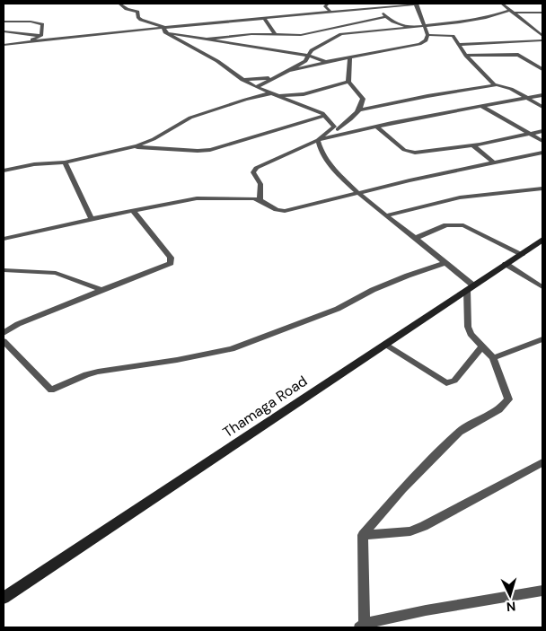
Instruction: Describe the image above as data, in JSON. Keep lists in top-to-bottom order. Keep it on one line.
{"streets":{"main road":["Thamaga Road"]},"north":"bottom"}
